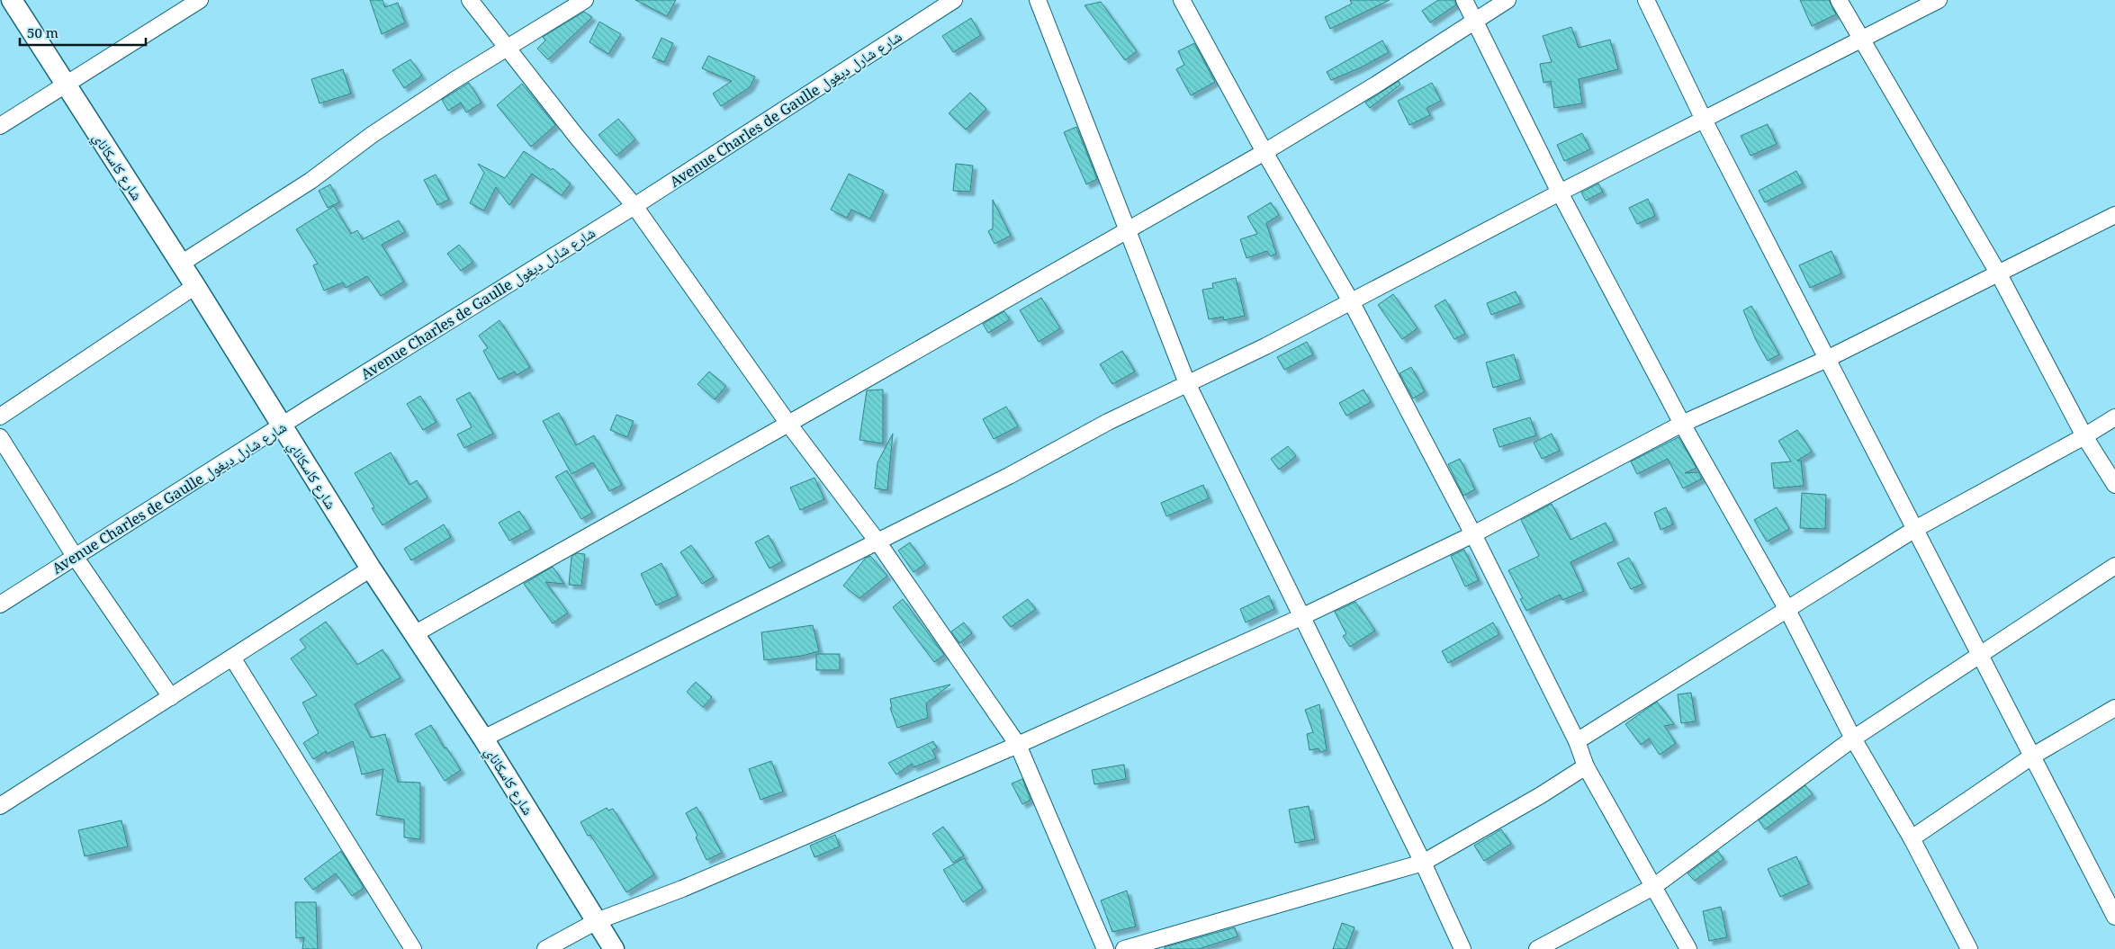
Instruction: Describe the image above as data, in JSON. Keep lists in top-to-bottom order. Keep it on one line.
{"streets":{"street":["Avenue Charles de Gaulle شارع شارل ديغول","شارع كاسكاناي"]},"crossings":[["Avenue Charles de Gaulle شارع شارل ديغول","شارع كاسكاناي"]],"scale_bar":"50 m"}
